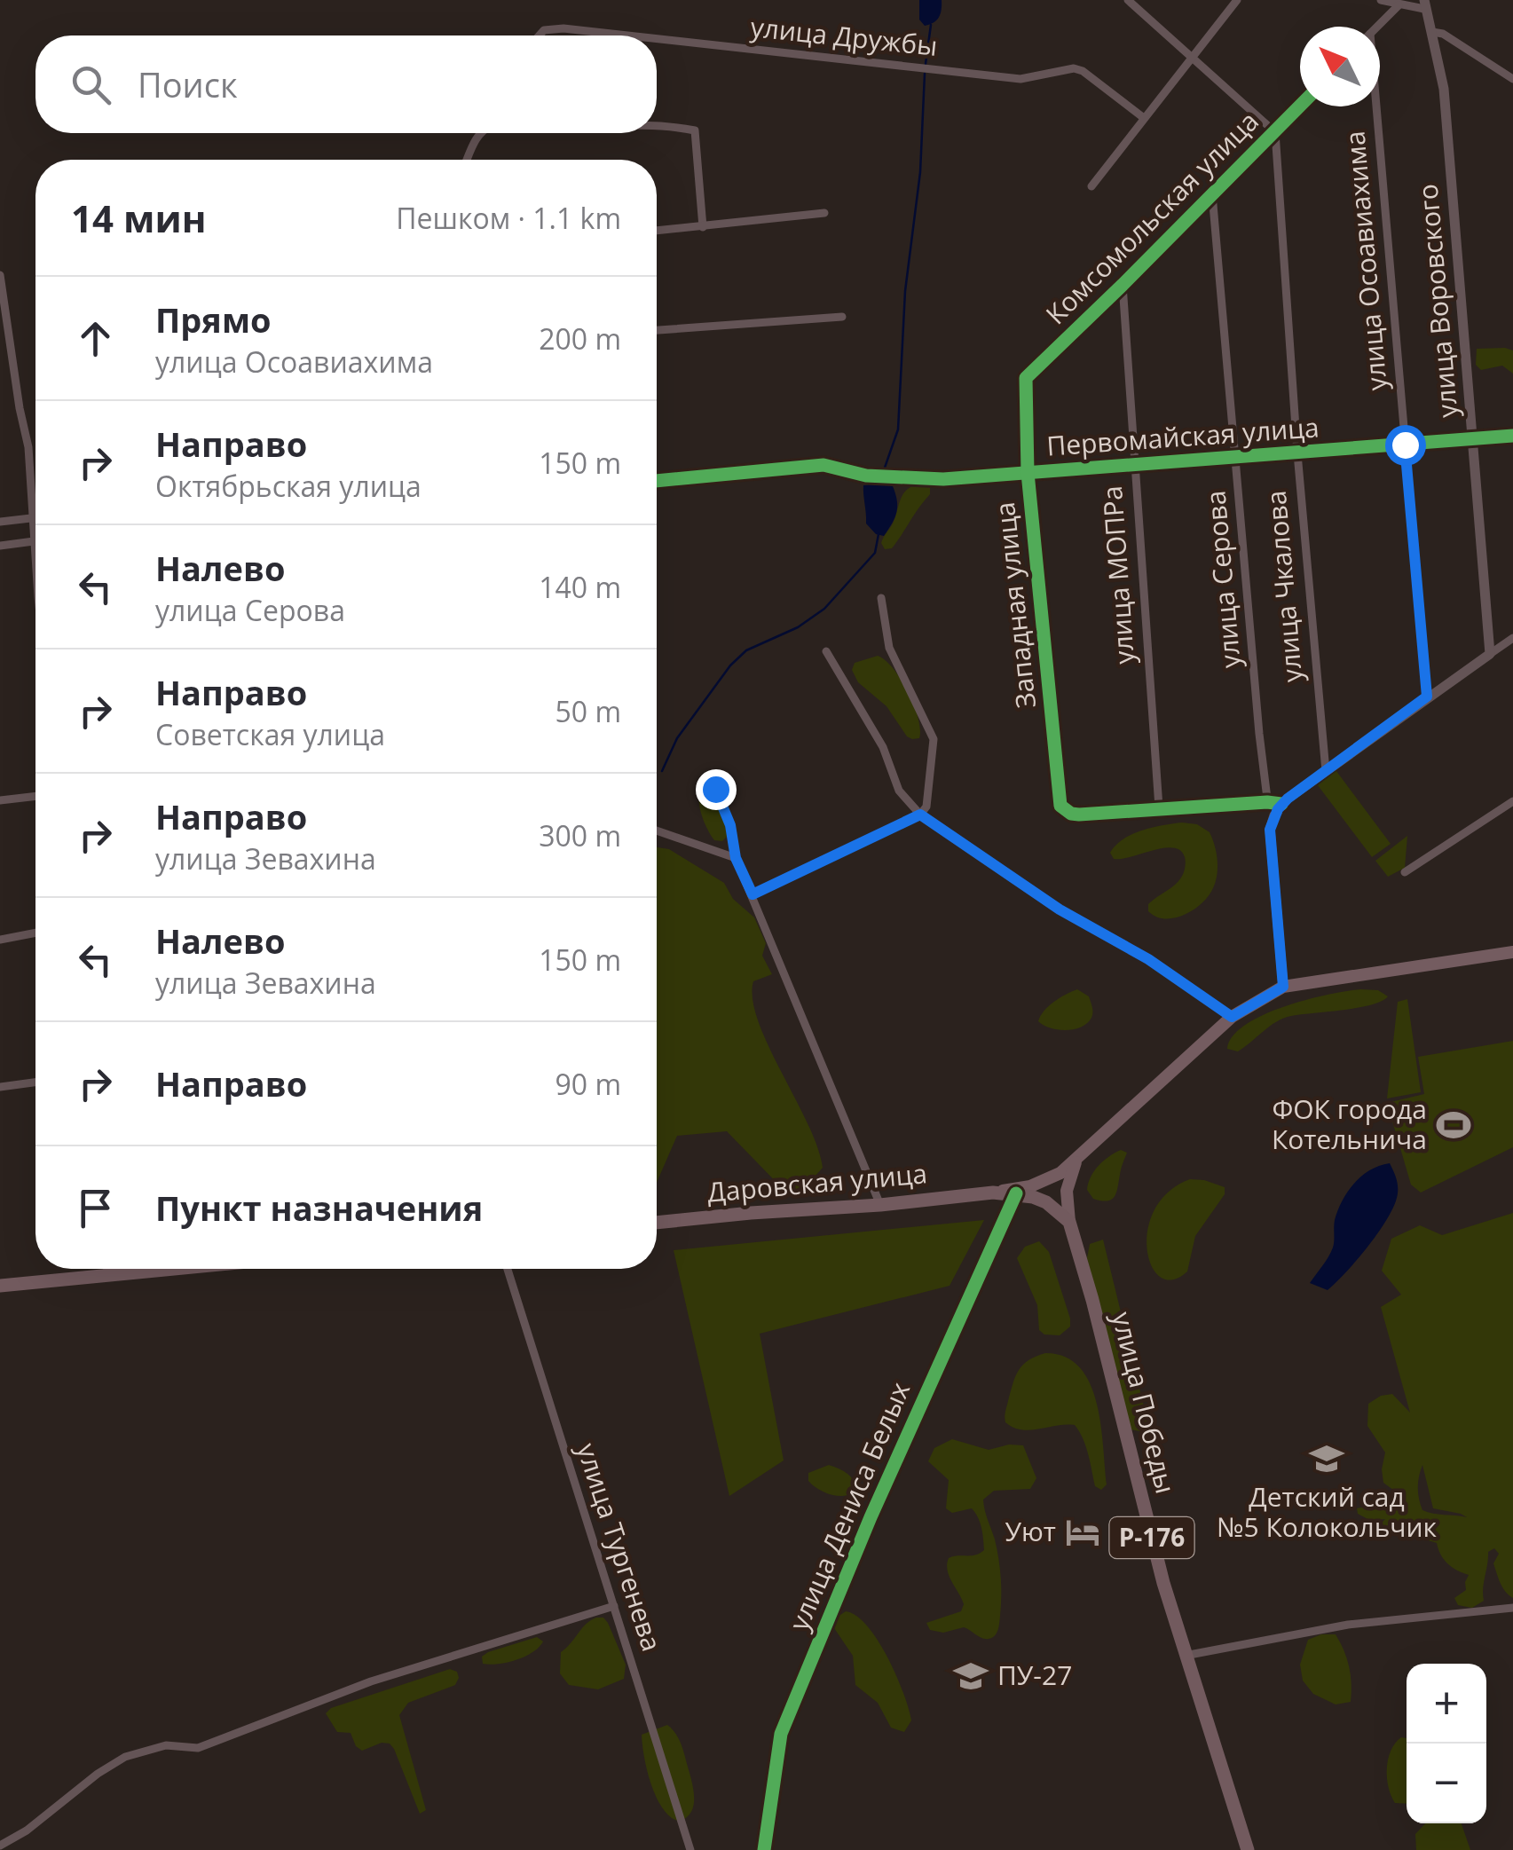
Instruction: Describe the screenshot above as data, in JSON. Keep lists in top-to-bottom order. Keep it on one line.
{"streets":{"highway":["Даровская улица","улица Победы","Р-176"],"street":["улица Дружбы","Комсомольская улица","улица Осоавиахима","улица Воровского","Первомайская улица","улица МОПРа","улица Серова","улица Чкалова","Западная улица","улица Дениса Белых","улица Тургенева"]},"crossings":[["Комсомольская улица","улица МОПРа"],["Комсомольская улица","улица Серова"],["Комсомольская улица","улица Чкалова"],["Комсомольская улица","Западная улица"],["улица Осоавиахима","Первомайская улица"],["улица Воровского","Первомайская улица"],["Первомайская улица","улица МОПРа"],["Первомайская улица","улица Серова"],["Первомайская улица","улица Чкалова"],["Первомайская улица","Западная улица"],["улица МОПРа","Западная улица"],["Даровская улица","улица Победы"],["Даровская улица","улица Дениса Белых"]],"places":{"sports":["ФОК города Котельнича"],"school or university":["Детский сад №5 Колокольчик","ПУ-27"],"hotel":["Уют"]},"north":"top left","page":{"search":"Поиск","heading":["14 мин","Пешком · 1.1 km"],"list":[["Прямо","улица Осоавиахима","200 m"],["Направо","Октябрьская улица","150 m"],["Налево","улица Серова","140 m"],["Направо","Советская улица","50 m"],["Направо","улица Зевахина","300 m"],["Налево","улица Зевахина","150 m"],["Направо","90 m"],"Пункт назначения"],"map_buttons":["+","−"]}}
